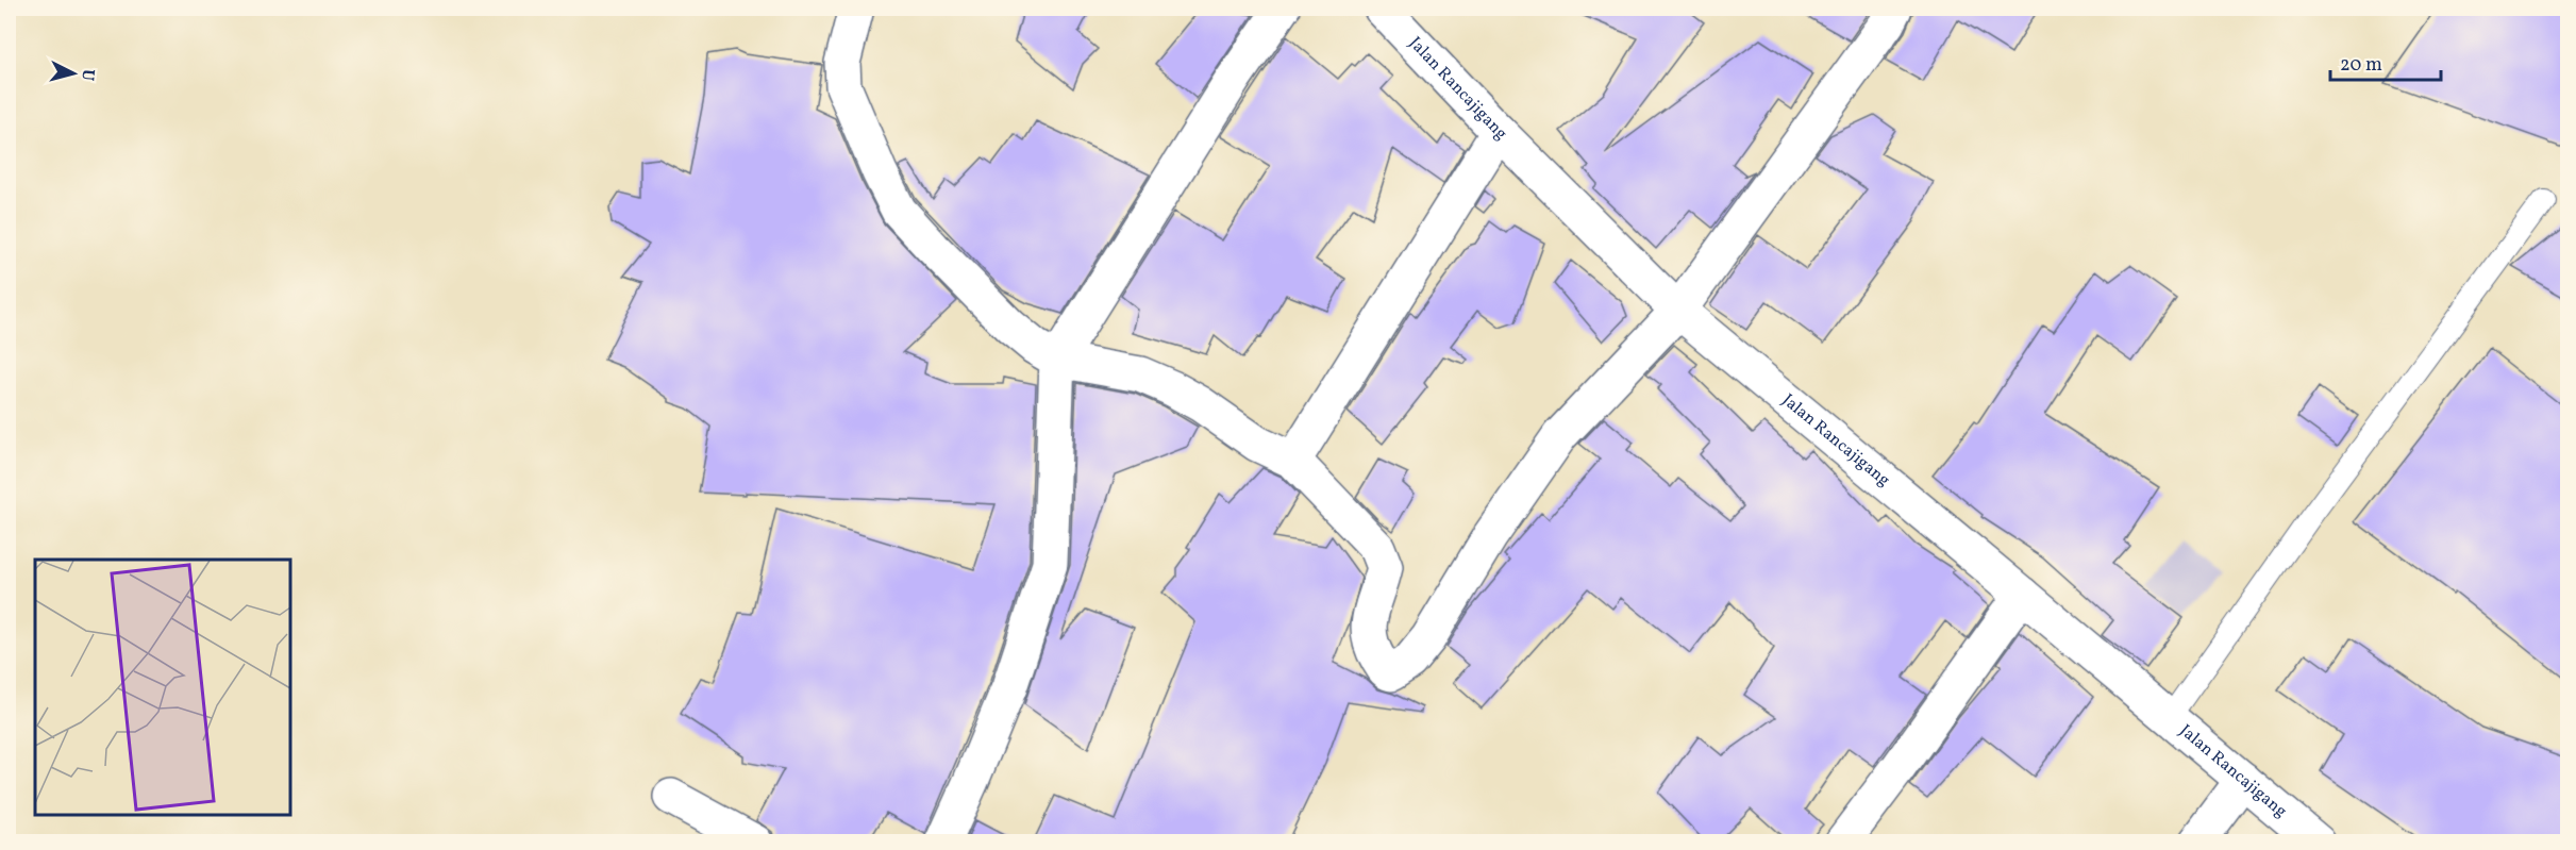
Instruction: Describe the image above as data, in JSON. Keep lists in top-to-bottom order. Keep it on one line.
{"streets":{"street":["Jalan Rancajigang"]},"scale_bar":"20 m","north":"right"}
